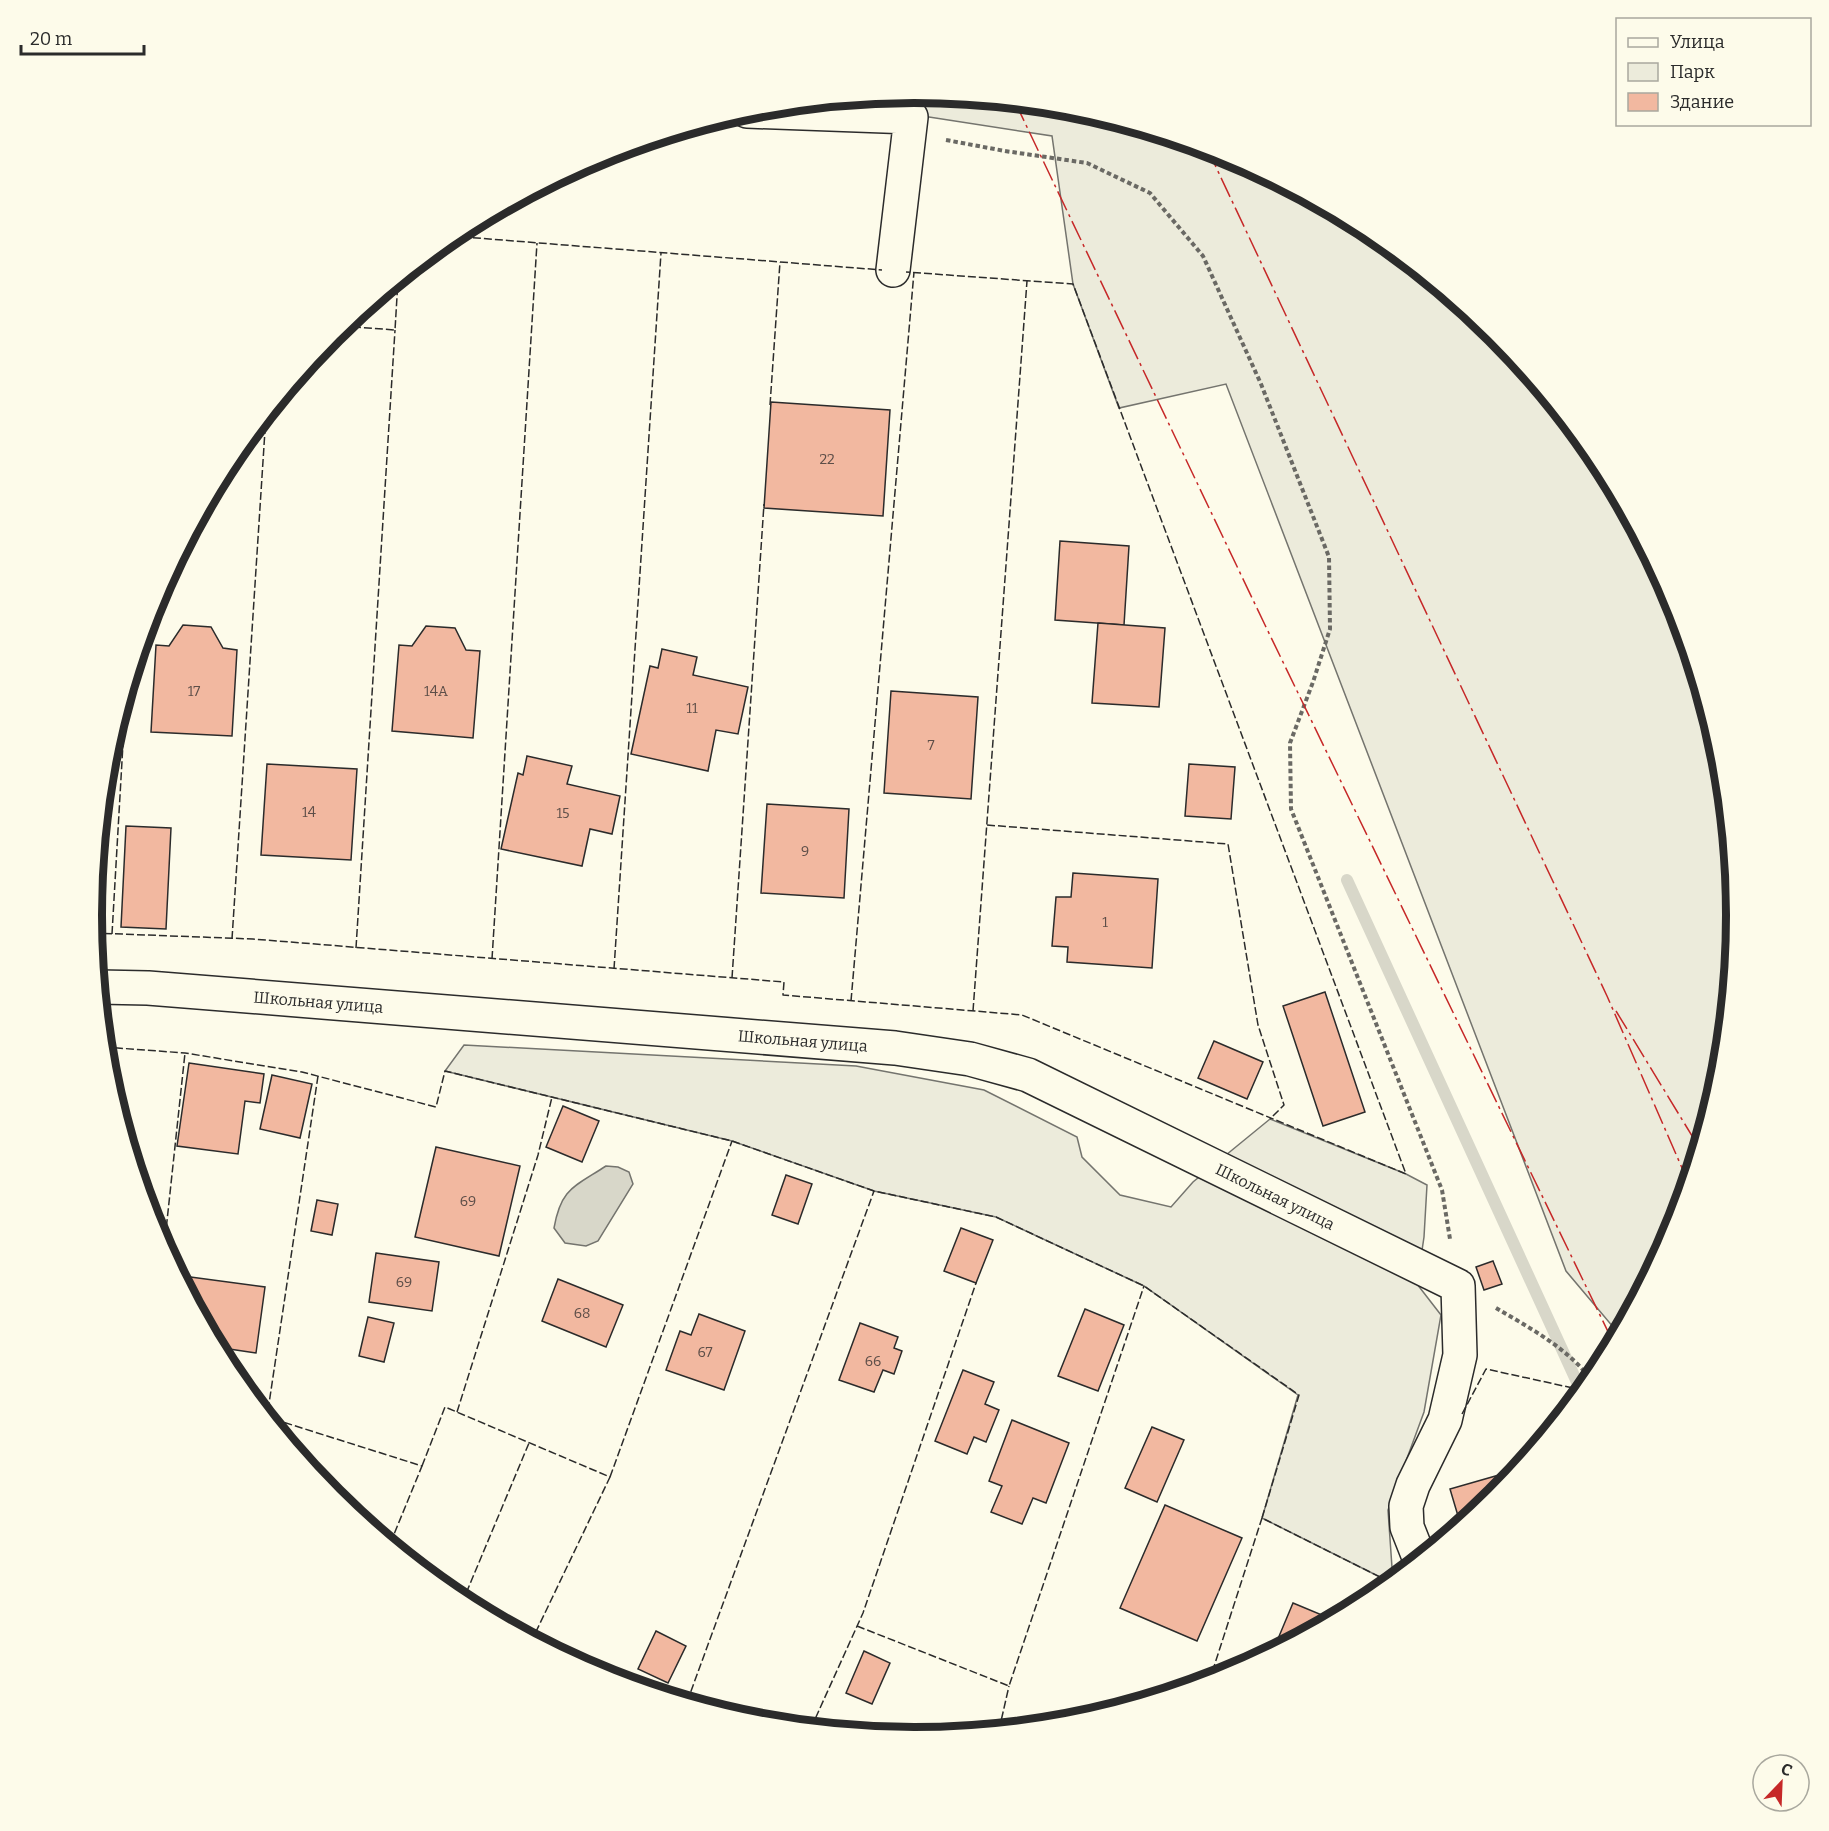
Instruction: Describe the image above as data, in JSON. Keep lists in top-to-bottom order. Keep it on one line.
{"streets":{"street":["Школьная улица"]},"house_numbers":["22","17","14А","11","7","14","15","9","1","69","69","68","67","66"],"legend":["Улица","Парк","Здание"],"scale_bar":"20 m","north":"top right"}
